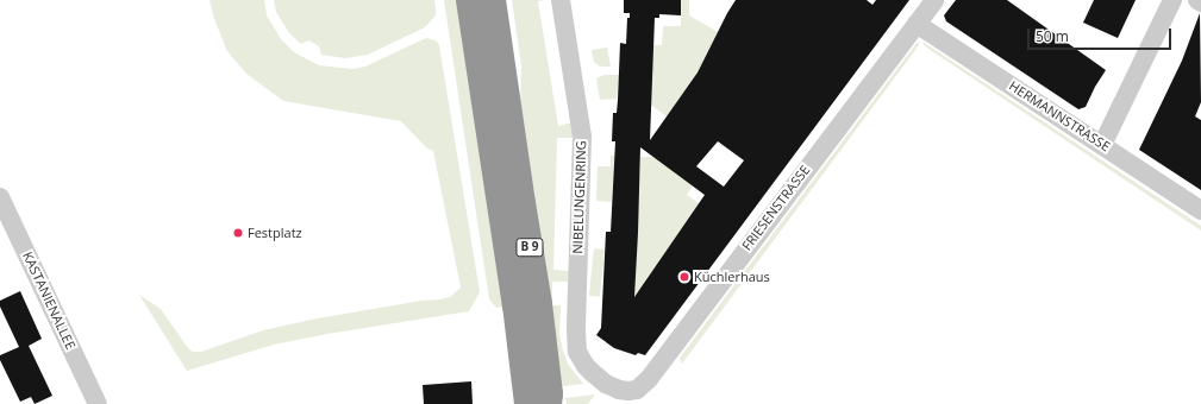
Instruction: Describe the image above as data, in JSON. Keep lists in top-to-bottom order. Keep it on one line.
{"streets":{"highway":["B 9"],"street":["HERMANNSTRASSE","NIBELUNGENRING","FRIESENSTRASSE","KASTANIENALLEE"]},"crossings":[["HERMANNSTRASSE","FRIESENSTRASSE"],["NIBELUNGENRING","FRIESENSTRASSE"]],"places":["Festplatz","Küchlerhaus"],"scale_bar":"50 m"}
